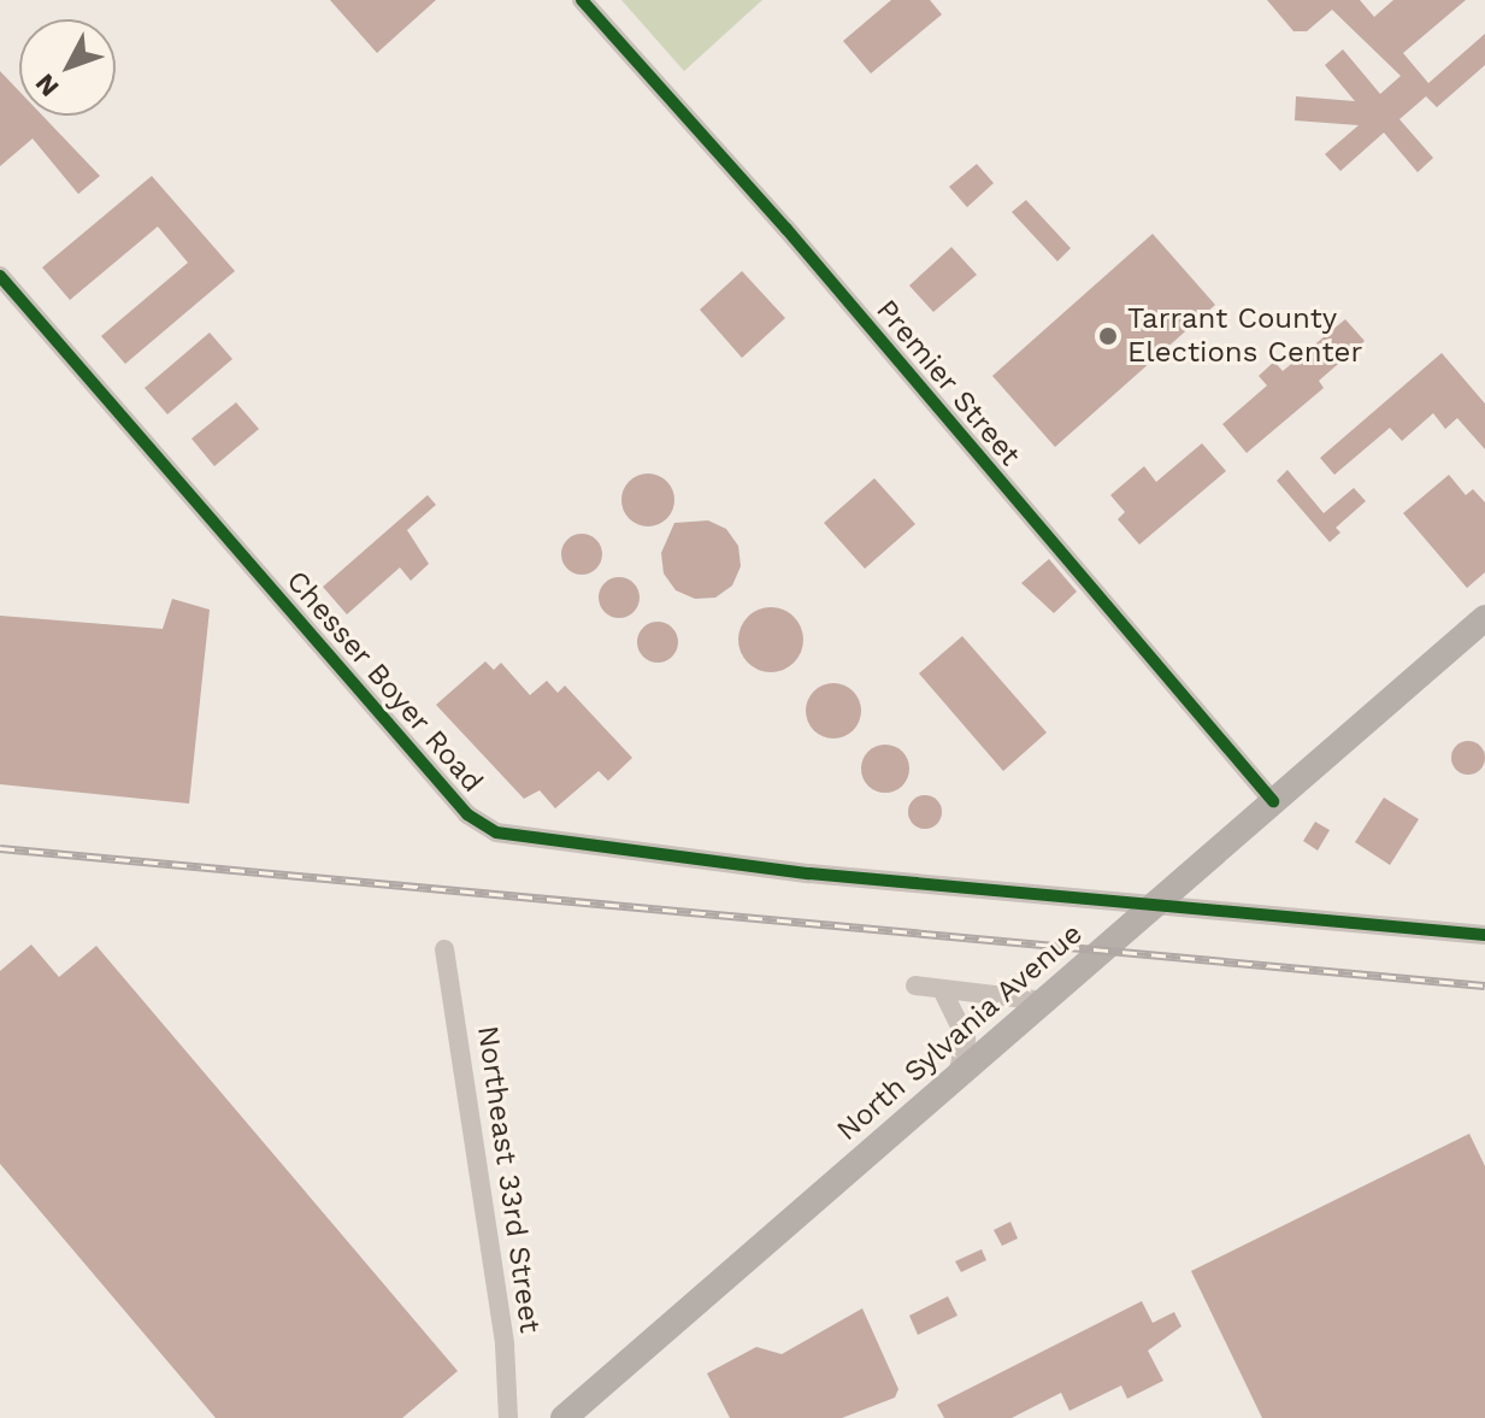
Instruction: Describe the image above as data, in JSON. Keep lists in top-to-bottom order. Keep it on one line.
{"streets":{"main road":["North Sylvania Avenue"],"street":["Premier Street","Chesser Boyer Road","Northeast 33rd Street"]},"crossings":[["Premier Street","North Sylvania Avenue"],["Chesser Boyer Road","North Sylvania Avenue"]],"places":["Tarrant County Elections Center"],"north":"bottom left"}
